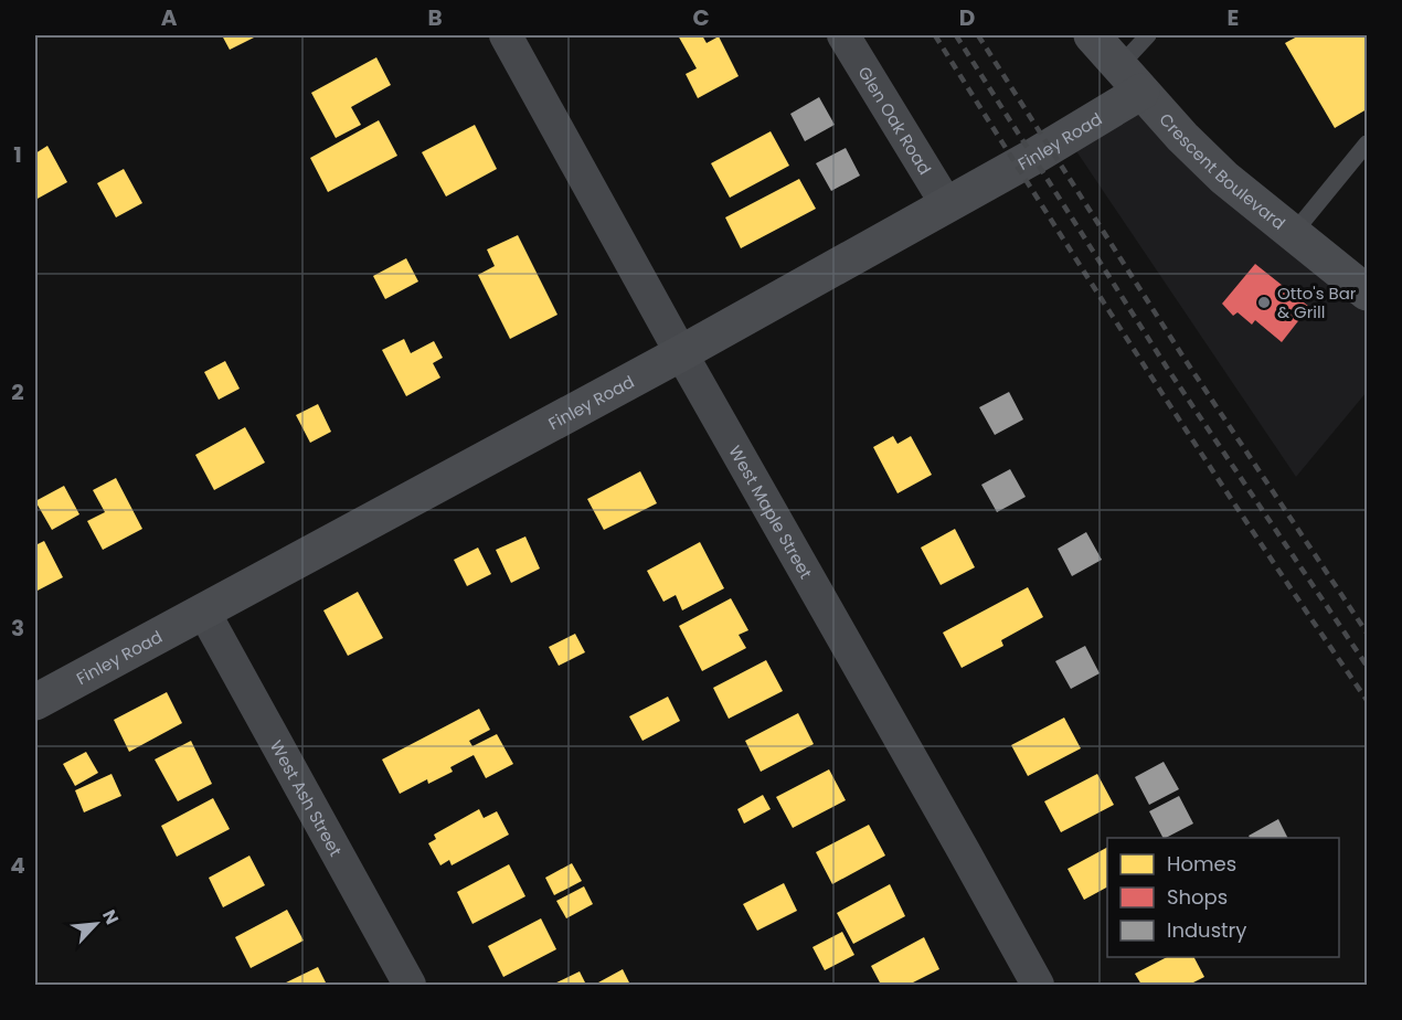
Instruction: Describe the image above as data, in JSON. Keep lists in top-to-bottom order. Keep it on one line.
{"streets":{"main road":["Finley Road","Crescent Boulevard"],"street":["Glen Oak Road","West Maple Street","West Ash Street"]},"crossings":[["Glen Oak Road","Finley Road"],["Finley Road","Crescent Boulevard"],["Finley Road","West Maple Street"],["Finley Road","West Ash Street"]],"places":["Otto's Bar & Grill"],"legend":["Homes","Shops","Industry"],"north":"top right","grid":{"columns":["A","B","C","D","E"],"rows":["1","2","3","4"]}}
